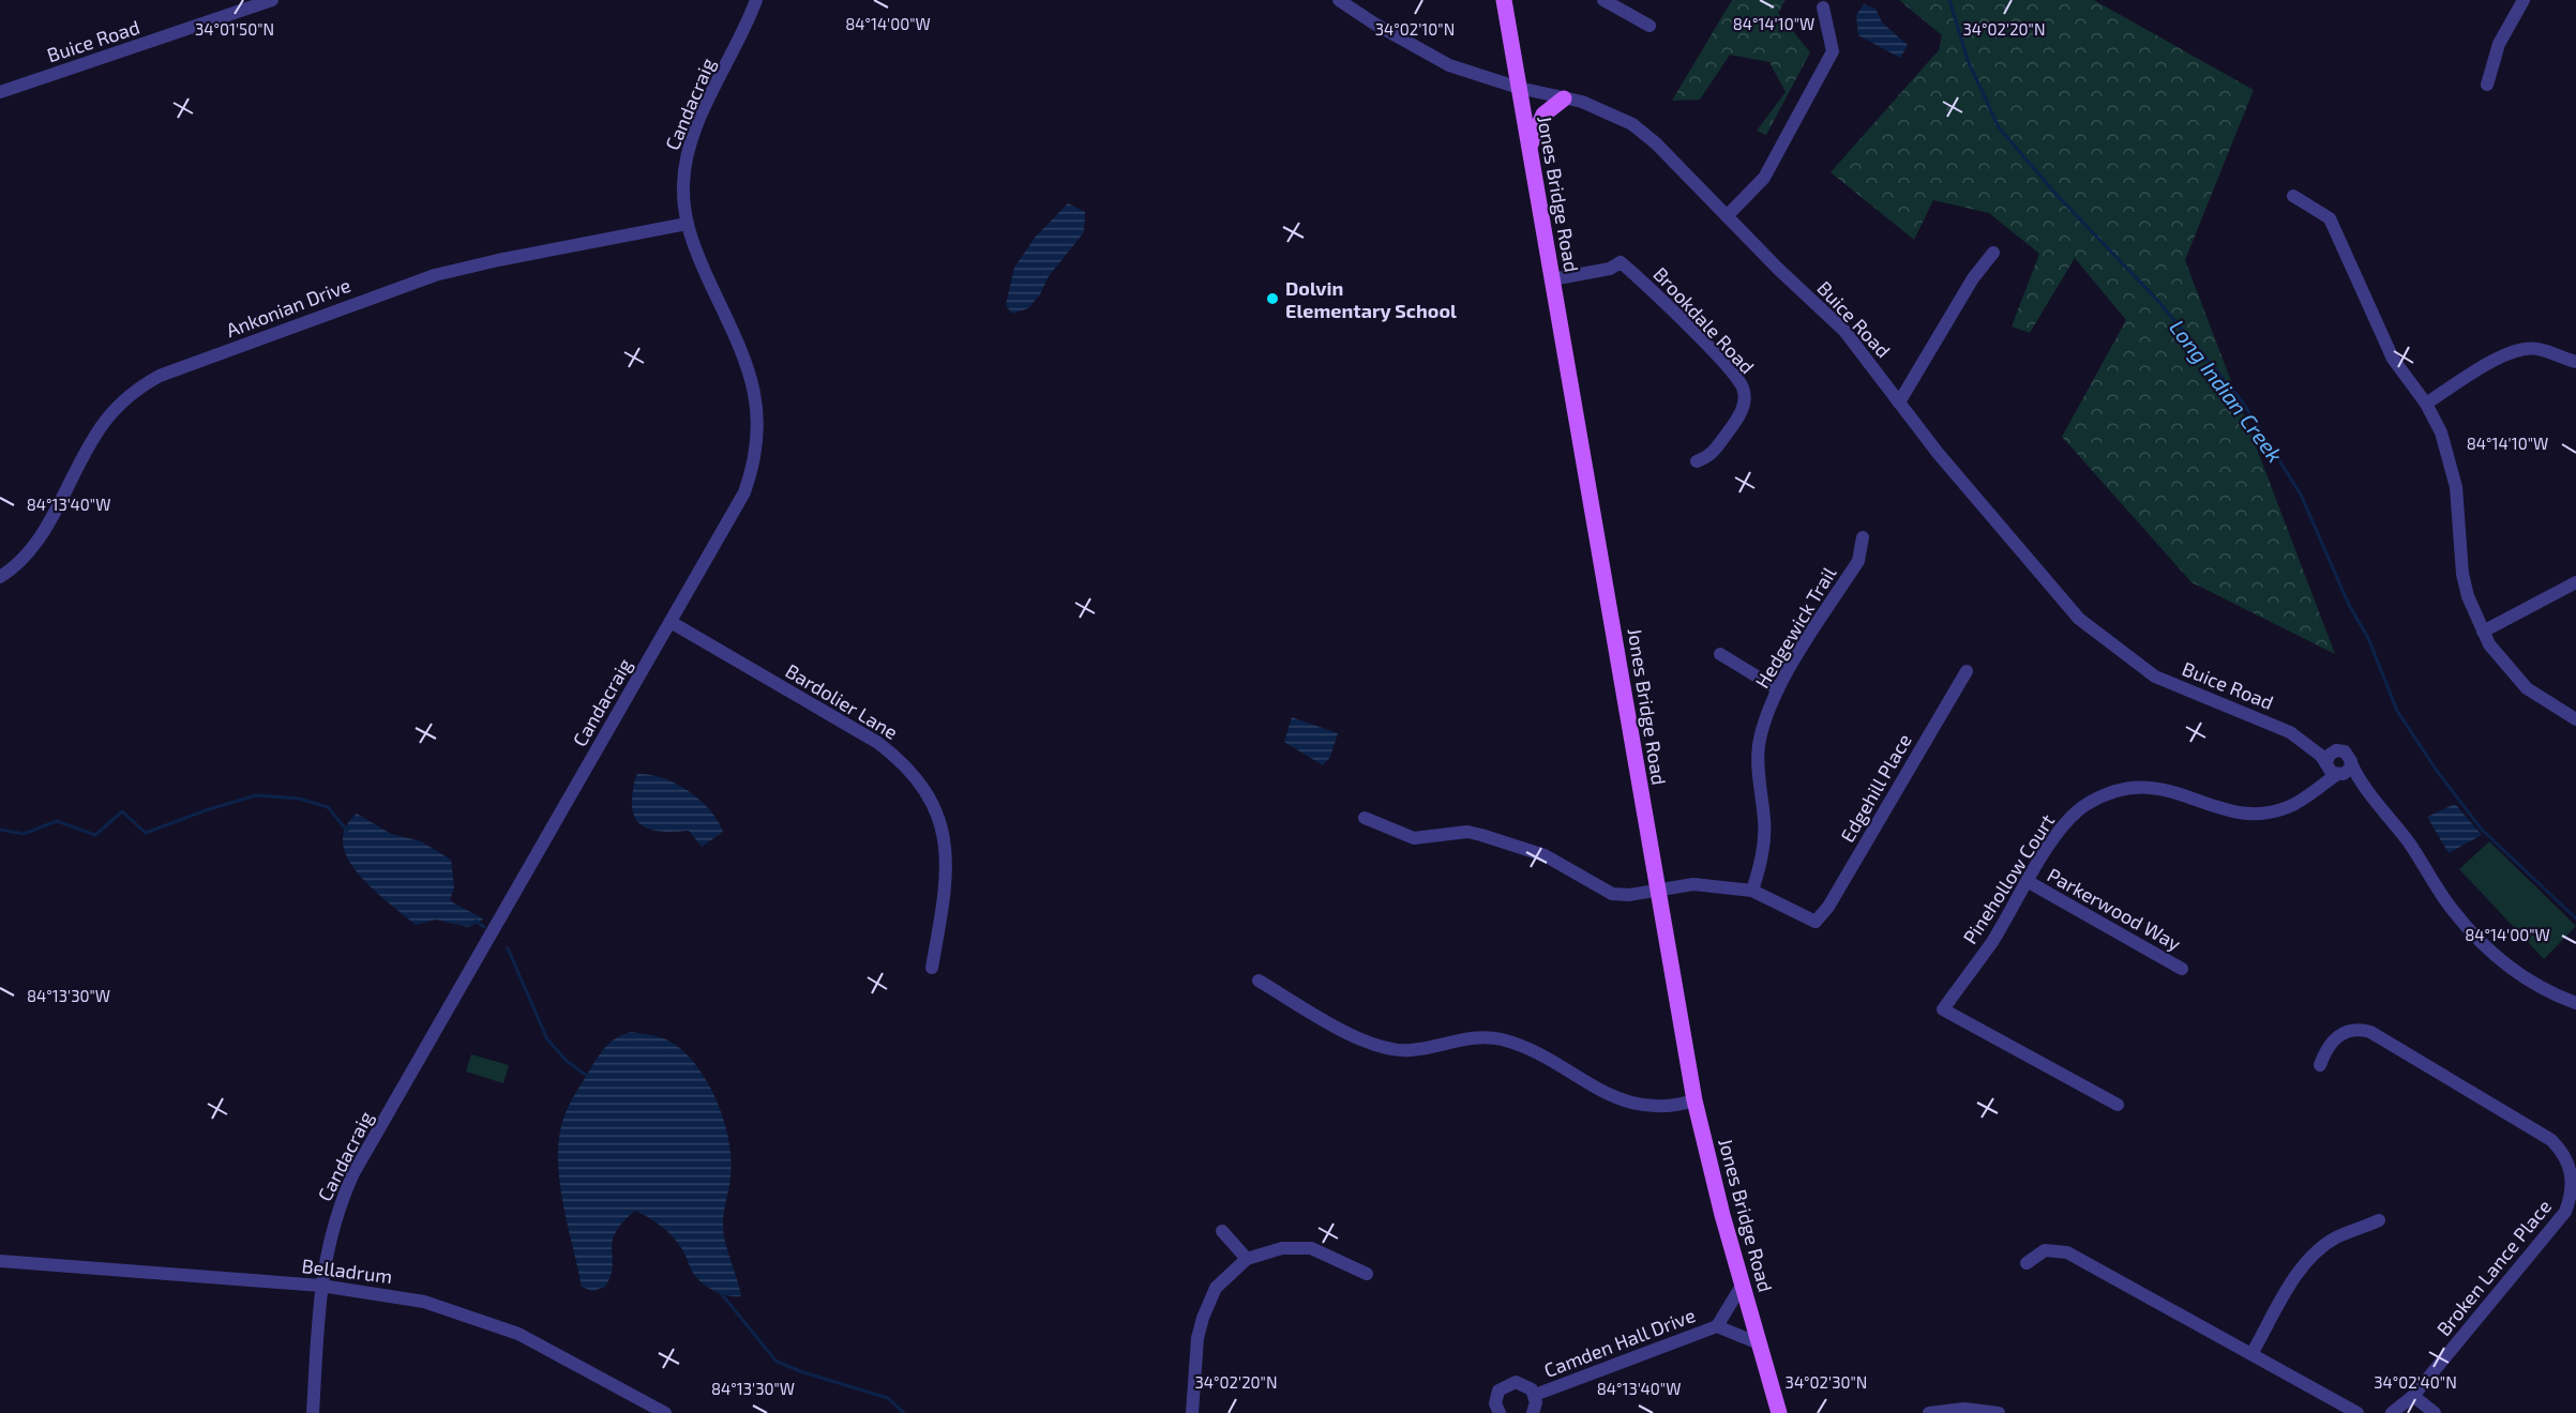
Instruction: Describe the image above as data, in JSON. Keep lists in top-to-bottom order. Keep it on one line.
{"streets":{"main road":["Jones Bridge Road"],"street":["Buice Road","Candacraig","Ankonian Drive","Brookdale Road","Hedgewick Trail","Bardolier Lane","Edgehill Place","Pinehollow Court","Parkerwood Way","Broken Lance Place","Belladrum","Camden Hall Drive"]},"crossings":[["Buice Road","Jones Bridge Road"],["Buice Road","Pinehollow Court"],["Candacraig","Ankonian Drive"],["Candacraig","Bardolier Lane"],["Candacraig","Belladrum"],["Jones Bridge Road","Brookdale Road"],["Jones Bridge Road","Camden Hall Drive"],["Hedgewick Trail","Edgehill Place"],["Pinehollow Court","Parkerwood Way"]],"water":["Long Indian Creek"],"places":["Dolvin Elementary School"],"coordinates":["84°14'00\"W","84°14'10\"W","34°01'50\"N","34°02'10\"N","34°02'20\"N","84°13'40\"W","84°13'30\"W","34°02'30\"N","34°02'40\"N"]}
